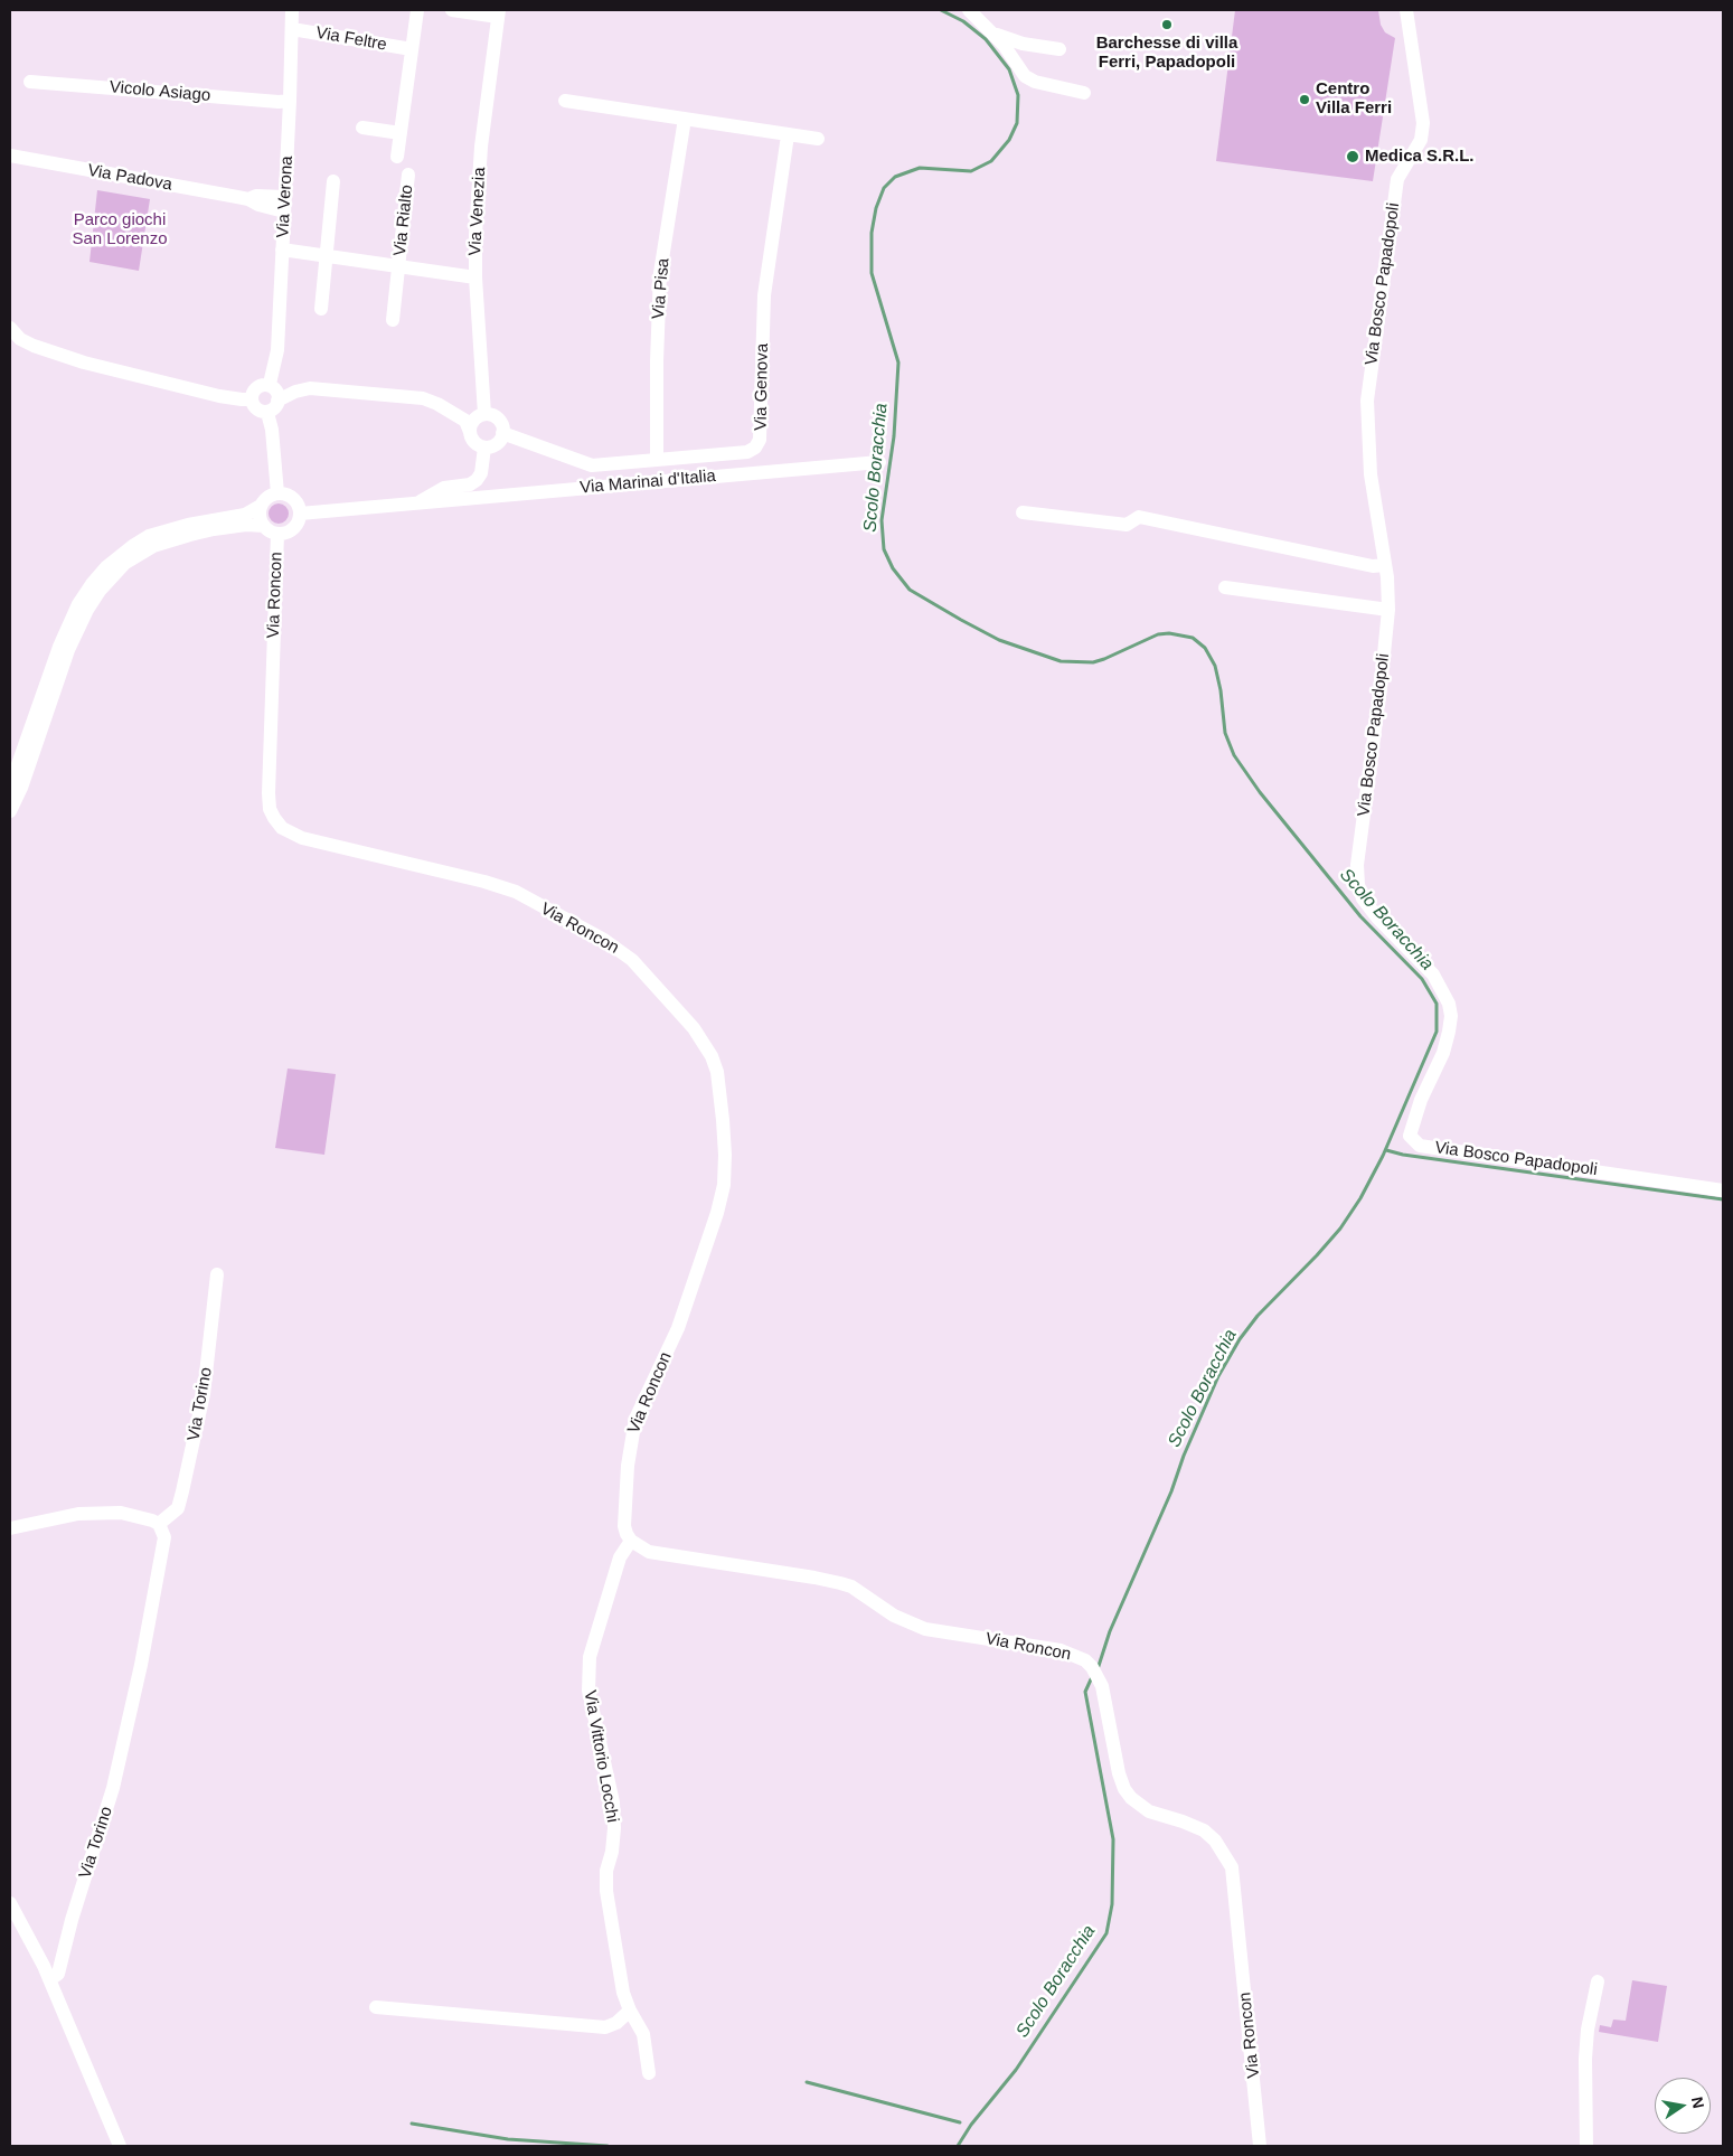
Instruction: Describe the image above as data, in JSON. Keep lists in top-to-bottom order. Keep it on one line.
{"streets":{"street":["Via Feltre","Vicolo Asiago","Via Padova","Via Verona","Via Venezia","Via Rialto","Via Bosco Papadopoli","Via Pisa","Via Genova","Via Marinai d'Italia","Via Roncon","Via Torino","Via Vittorio Locchi"]},"crossings":[["Via Feltre","Via Verona"],["Vicolo Asiago","Via Verona"],["Via Padova","Via Verona"],["Via Verona","Via Rialto"],["Via Venezia","Via Rialto"],["Via Venezia","Via Genova"],["Via Venezia","Via Marinai d'Italia"],["Via Pisa","Via Genova"],["Via Genova","Via Marinai d'Italia"],["Via Marinai d'Italia","Via Roncon"],["Via Roncon","Via Vittorio Locchi"]],"water":["Scolo Boracchia"],"parks":["Parco giochi San Lorenzo"],"places":["Barchesse di villa Ferri, Papadopoli","Centro Villa Ferri","Medica S.R.L."],"north":"right"}
